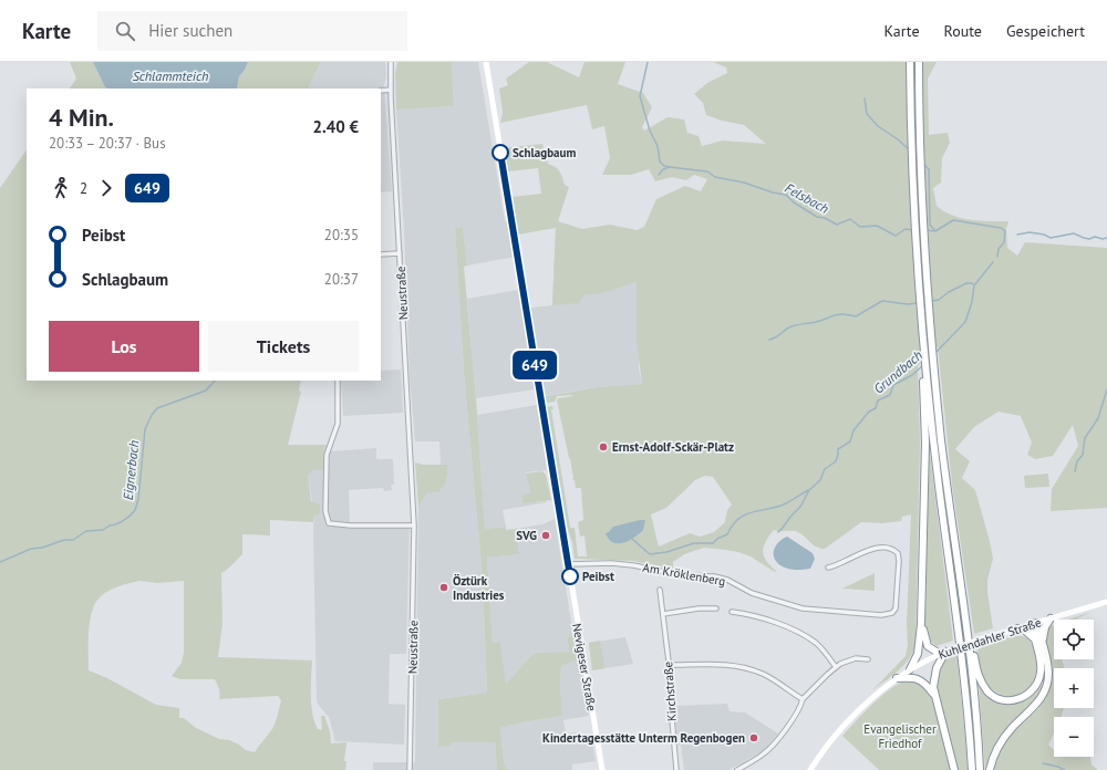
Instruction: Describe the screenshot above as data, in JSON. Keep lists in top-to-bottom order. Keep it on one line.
{"streets":{"main road":["Kuhlendahler Straße","Nevigeser Straße"],"street":["Neustraße","Am Kröklenberg","Kirchstraße"]},"crossings":[["Am Kröklenberg","Nevigeser Straße"]],"water":["Schlammteich","Felsbach","Grundbach","Eignerbach"],"parks":["Evangelischer Friedhof"],"places":["Schlagbaum","Ernst-Adolf-Sckär-Platz","SVG","Peibst","Öztürk Industries","Kindertagesstätte Unterm Regenbogen"],"lines":["bus line 649"],"page":{"header":"Karte","search":"Hier suchen","nav":["Karte","Route","Gespeichert"],"on_map":"649","heading":["4 Min.","20:33 – 20:37 · Bus","2.40 €"],"legs":["2","649"],"list":[{"name":"Peibst","value":"20:35"},{"name":"Schlagbaum","value":"20:37"}],"buttons":["Los","Tickets"],"map_buttons":["+","−"]}}
